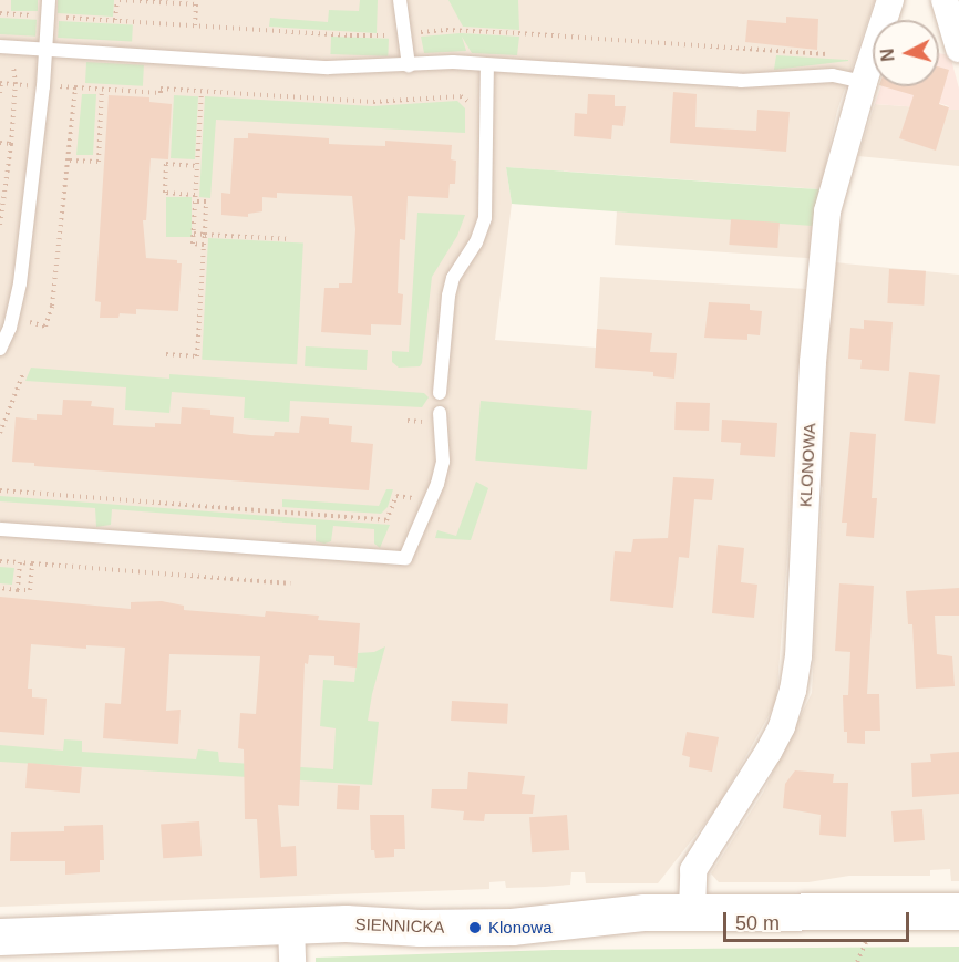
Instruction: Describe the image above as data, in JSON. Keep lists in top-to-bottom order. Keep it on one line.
{"streets":{"main road":["SIENNICKA"],"street":["KLONOWA"]},"crossings":[["KLONOWA","SIENNICKA"]],"places":["Klonowa"],"scale_bar":"50 m","north":"left"}
